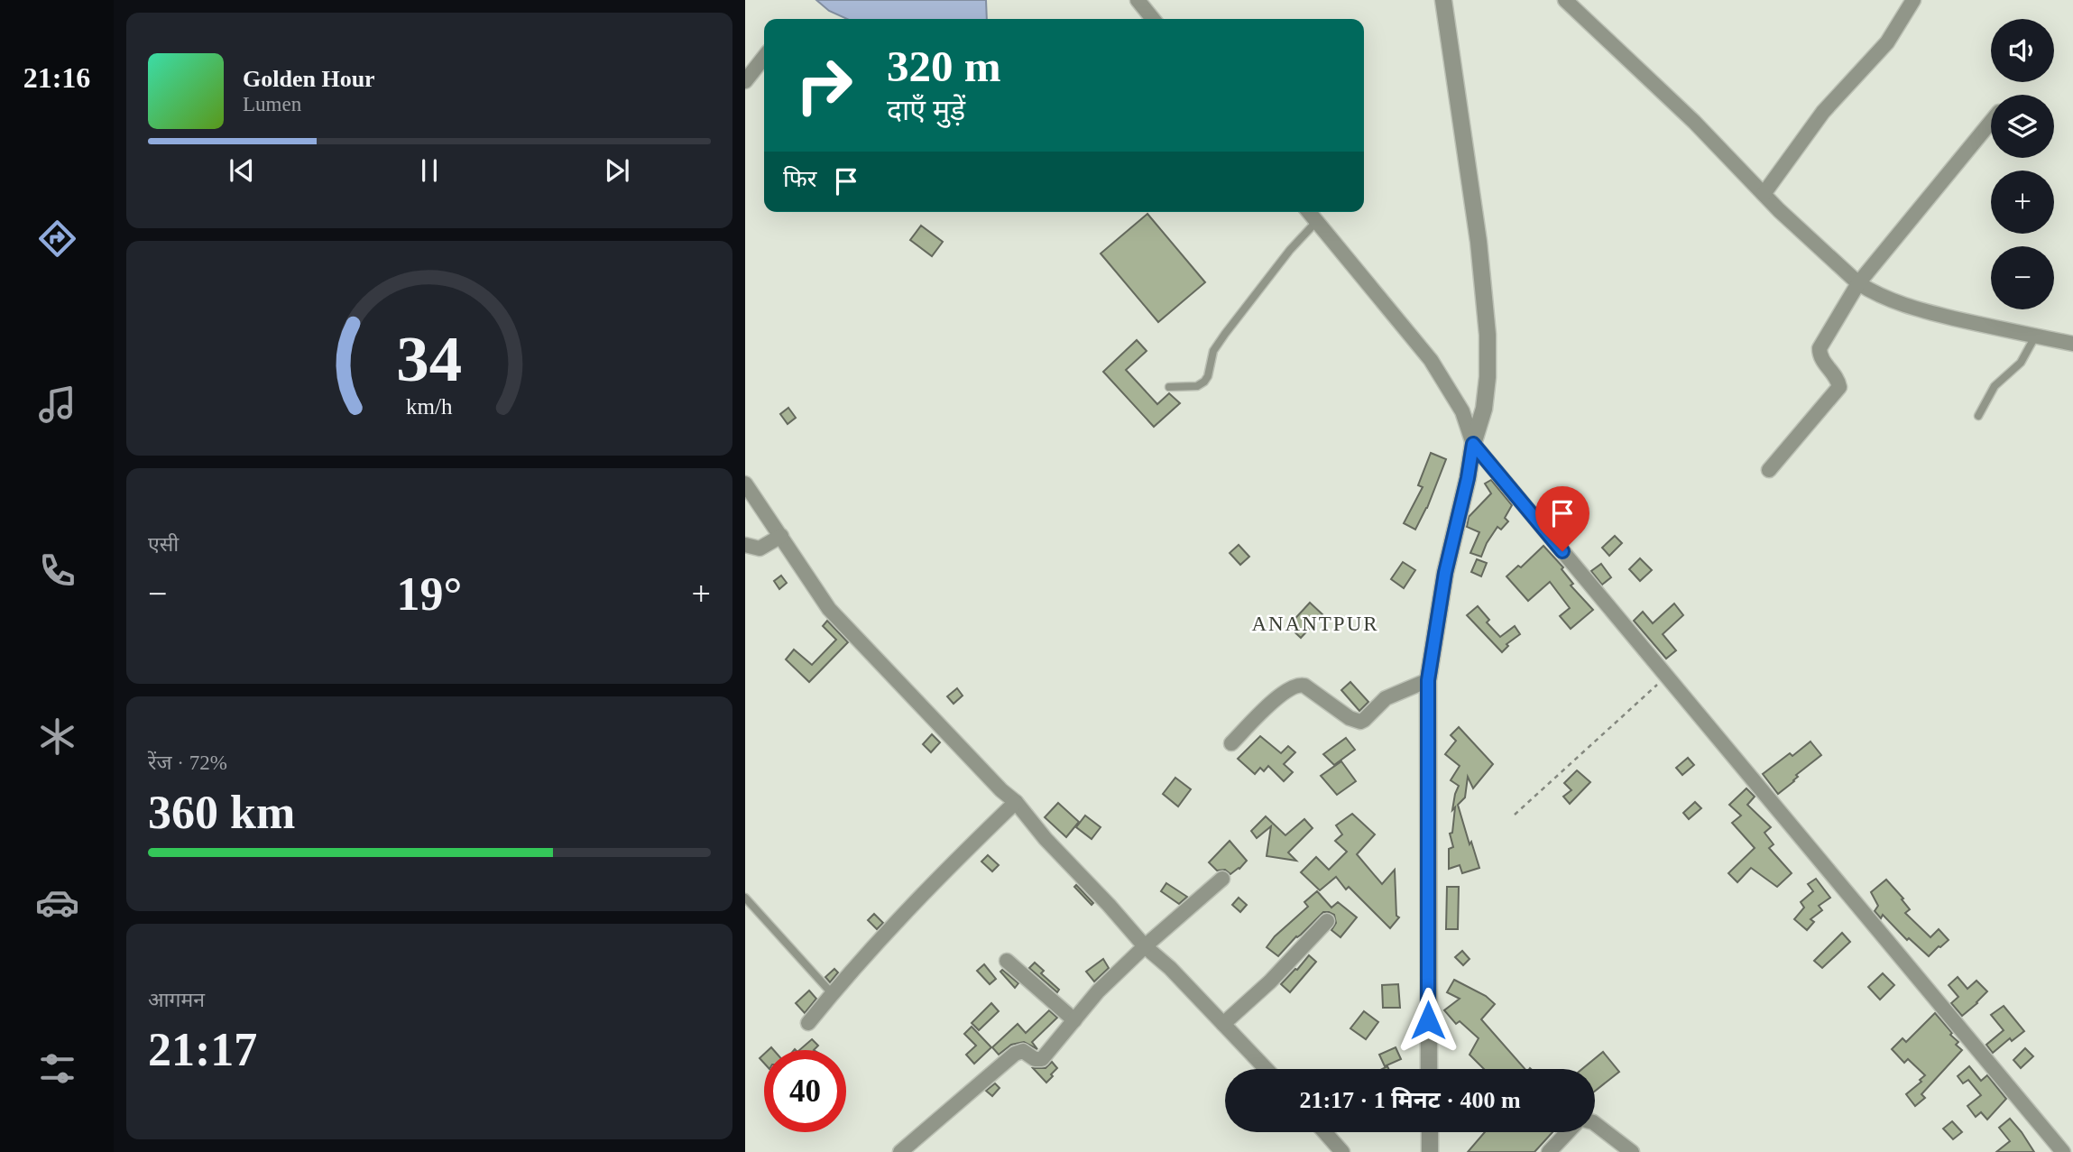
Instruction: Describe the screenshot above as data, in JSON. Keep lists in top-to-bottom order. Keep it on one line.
{"districts":["ANANTPUR"],"page":{"tabs":"21:16","map_buttons":["+","−"],"turn":["320 m","दाएँ मुड़ें"],"song":["Golden Hour","Lumen"],"then":"फिर","tile":["एसी",["रेंज · 72%","360 km"],["आगमन","21:17"]],"heat":["−","19°","+"],"limit":"40","trip":"21:17 · 1 मिनट · 400 m","gauge":["34","km/h"]}}
